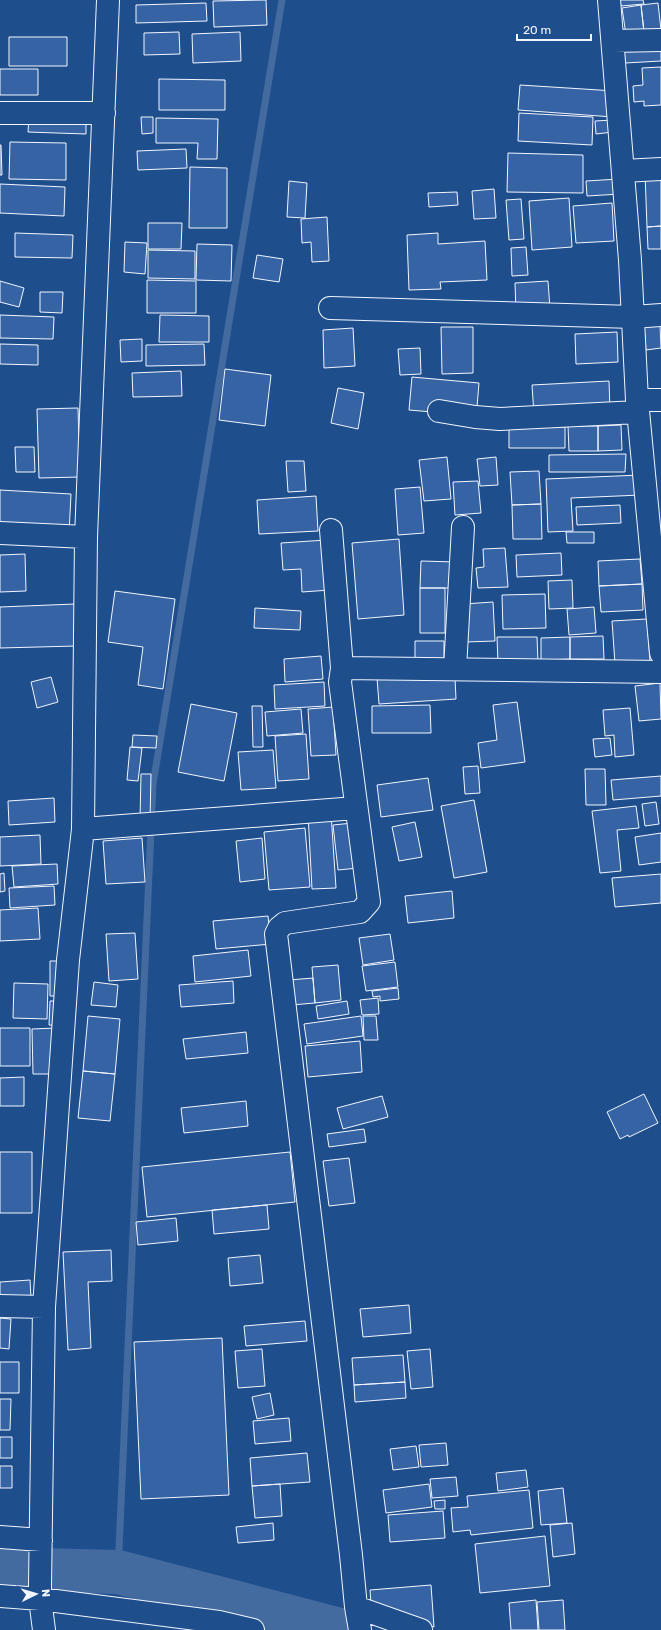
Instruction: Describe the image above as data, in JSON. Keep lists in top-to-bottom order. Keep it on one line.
{"scale_bar":"20 m","north":"right"}
